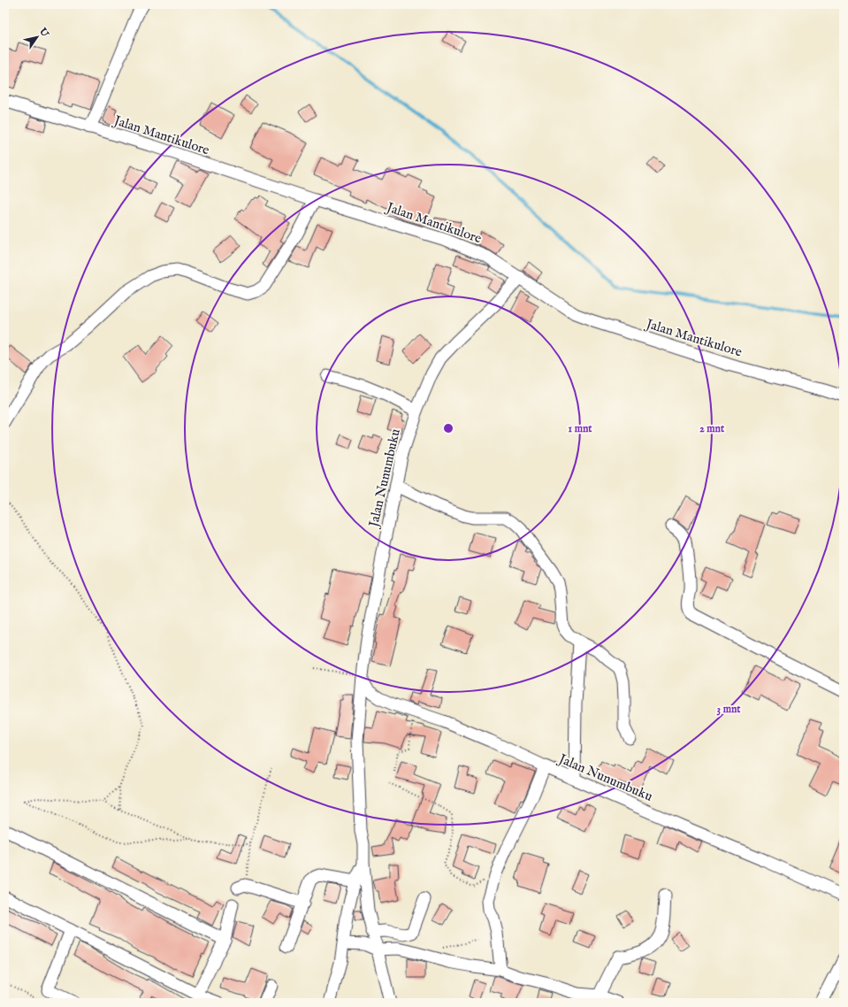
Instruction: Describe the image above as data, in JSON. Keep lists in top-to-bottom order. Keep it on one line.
{"streets":{"street":["Jalan Mantikulore","Jalan Nunumbuku"]},"crossings":[["Jalan Mantikulore","Jalan Nunumbuku"]],"north":"top right","rings":["1 mnt","2 mnt","3 mnt"]}
